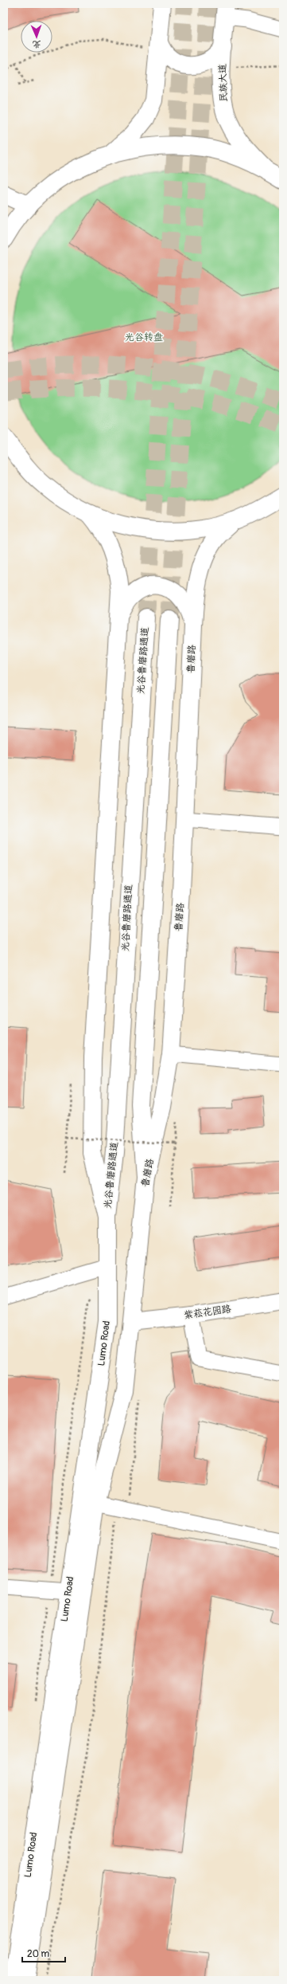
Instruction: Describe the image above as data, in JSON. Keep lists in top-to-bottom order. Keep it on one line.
{"streets":{"main road":["民族大道","鲁磨路","光谷鲁磨路通道","紫菘花园路","Lumo Road"]},"crossings":[["鲁磨路","紫菘花园路"],["鲁磨路","Lumo Road"],["光谷鲁磨路通道","Lumo Road"],["紫菘花园路","Lumo Road"]],"parks":["光谷转盘"],"scale_bar":"20 m","north":"bottom"}
